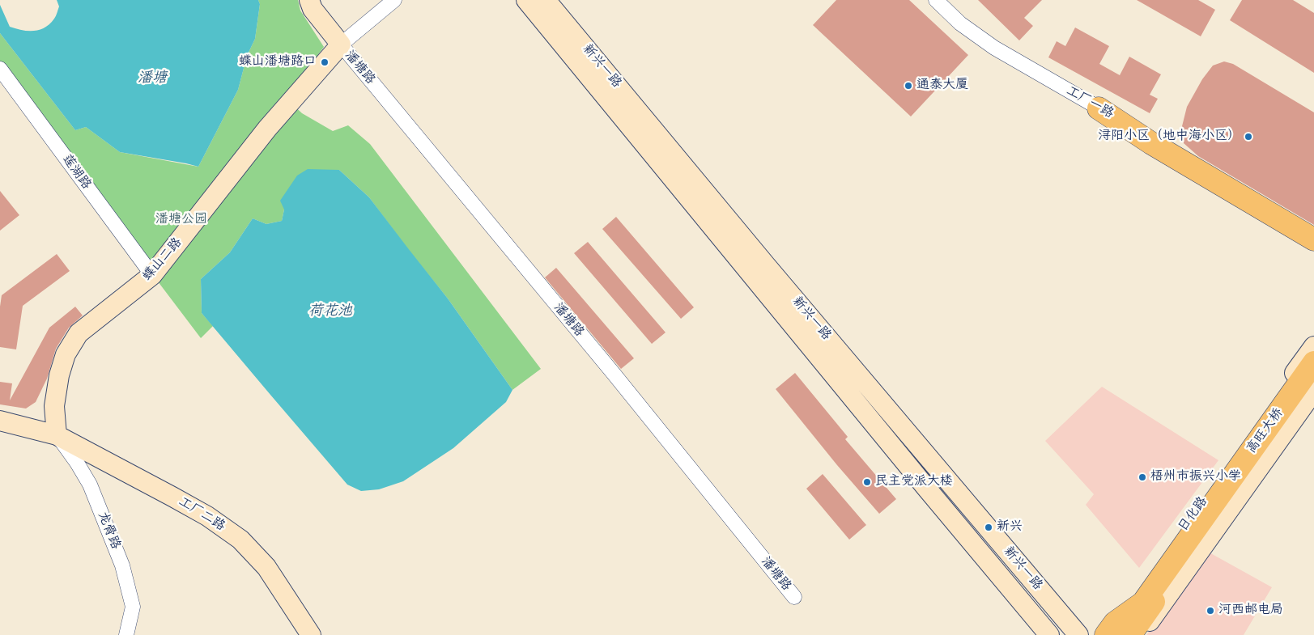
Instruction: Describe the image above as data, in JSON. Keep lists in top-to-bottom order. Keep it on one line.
{"streets":{"main road":["新兴一路","蝶山二路","高旺大桥","工厂二路","日化路"],"street":["潘塘路","工厂一路","莲湖路","龙骨路"]},"crossings":[["潘塘路","蝶山二路"],["莲湖路","蝶山二路"],["蝶山二路","工厂二路"],["蝶山二路","龙骨路"],["高旺大桥","日化路"],["工厂二路","龙骨路"]],"water":["潘塘","荷花池"],"parks":["潘塘公园"],"places":["蝶山潘塘路口","通泰大厦","浔阳小区（地中海小区）","梧州市振兴小学","民主党派大楼","新兴","河西邮电局"]}
